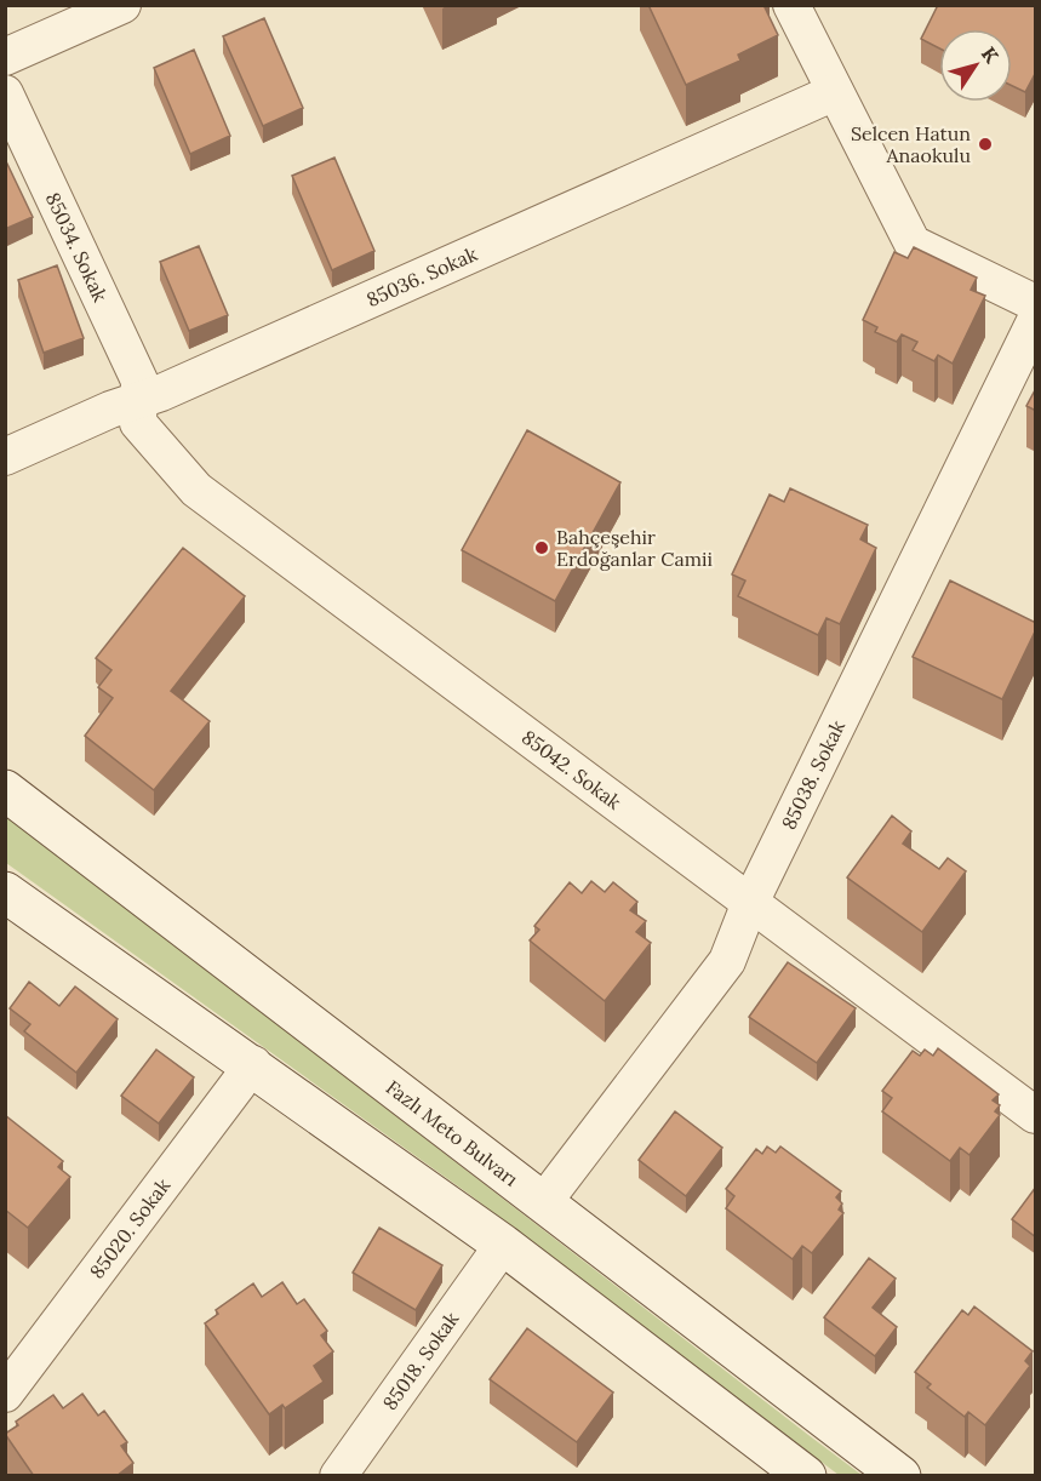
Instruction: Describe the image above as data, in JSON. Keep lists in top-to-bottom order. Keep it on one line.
{"streets":{"main road":["Fazlı Meto Bulvarı"],"street":["85034. Sokak","85036. Sokak","85042. Sokak","85038. Sokak","85020. Sokak","85018. Sokak"]},"crossings":[["85034. Sokak","85036. Sokak"],["85034. Sokak","85042. Sokak"],["85036. Sokak","85042. Sokak"],["85042. Sokak","85038. Sokak"],["85038. Sokak","Fazlı Meto Bulvarı"]],"places":["Selcen Hatun Anaokulu","Bahçeşehir Erdoğanlar Camii"],"north":"top right"}
